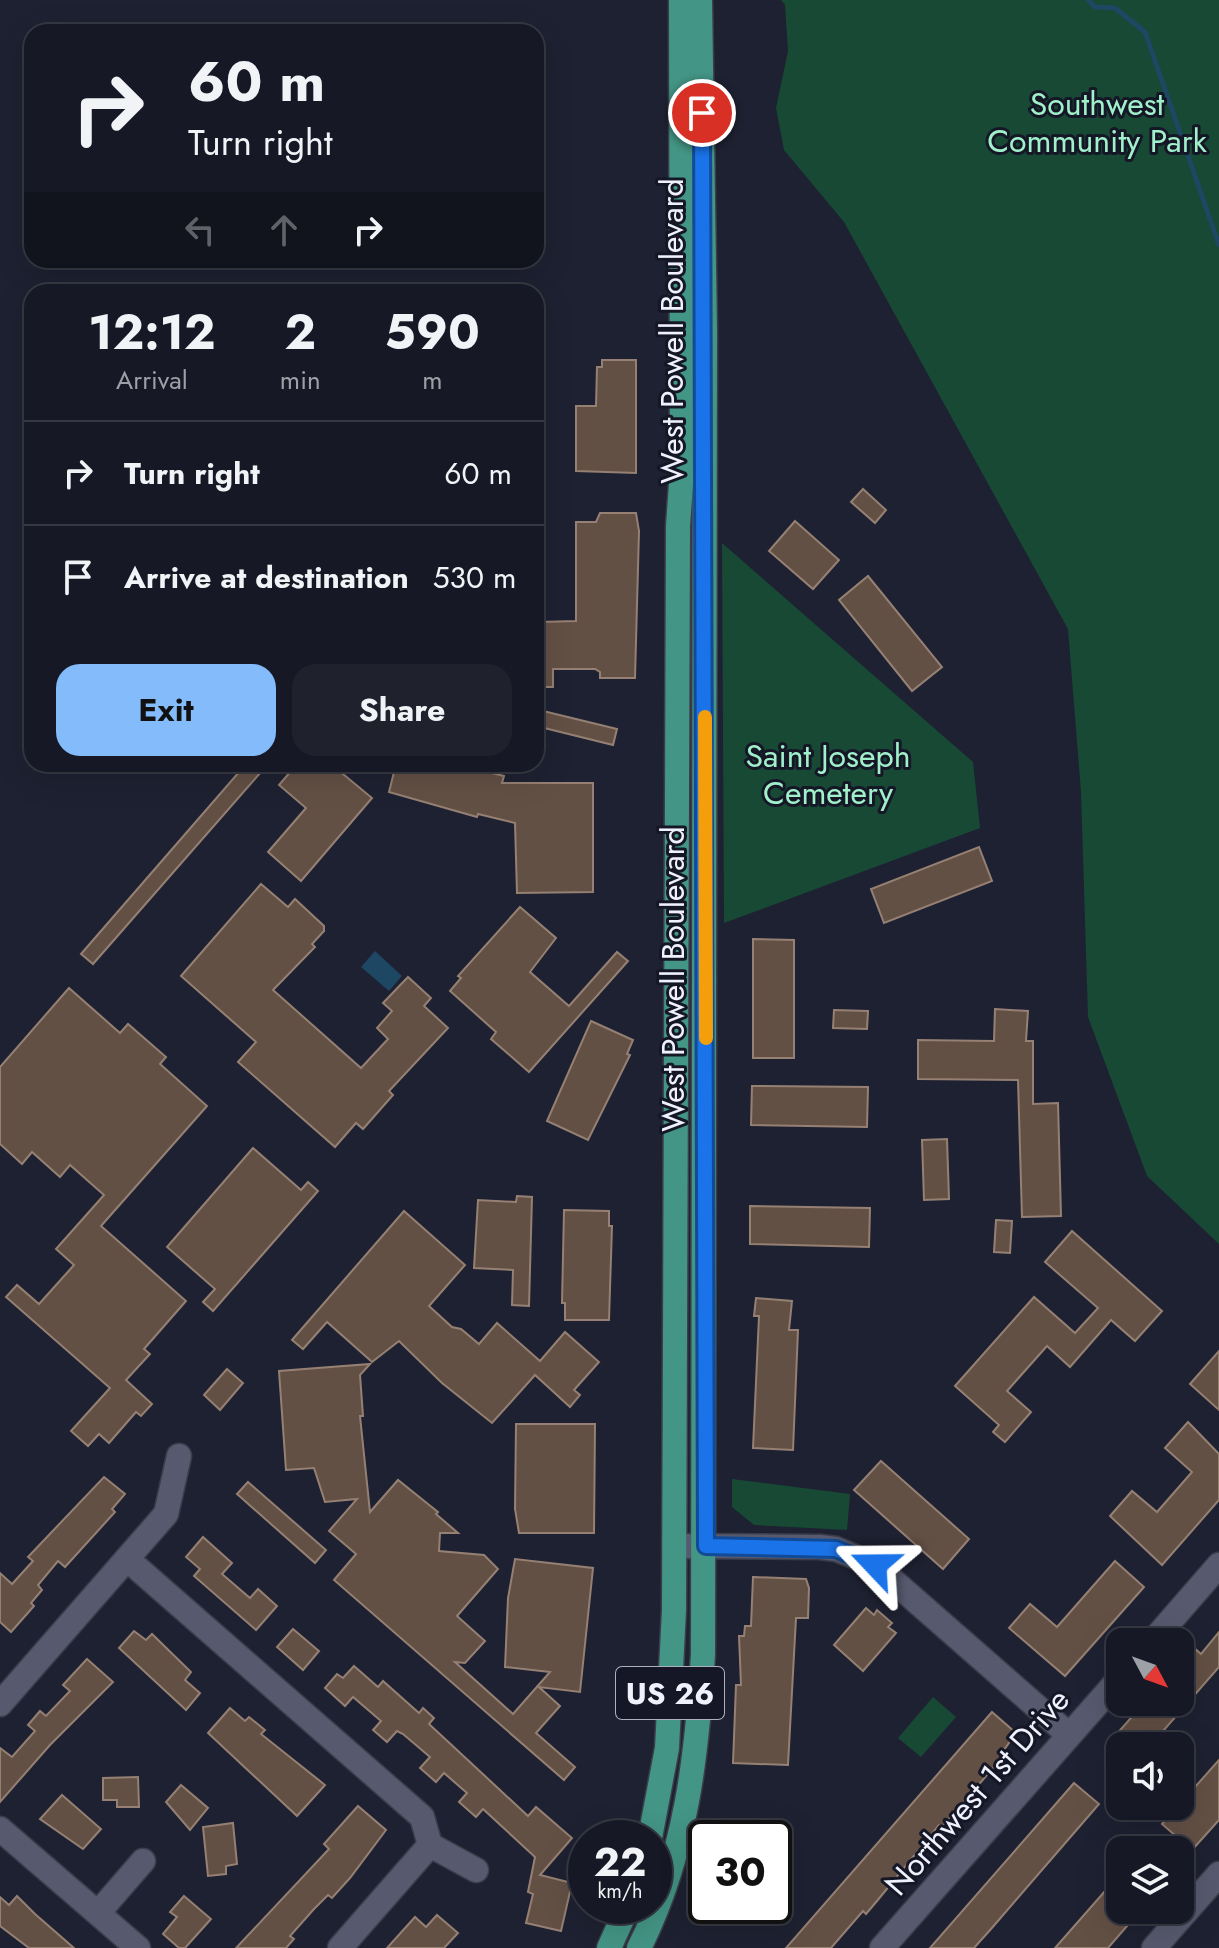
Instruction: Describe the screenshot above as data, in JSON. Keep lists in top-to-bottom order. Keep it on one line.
{"streets":{"main road":["West Powell Boulevard","US 26"],"street":["Northwest 1st Drive"]},"parks":["Southwest Community Park","Saint Joseph Cemetery"],"north":"bottom right","page":{"turn":["60 m","Turn right"],"eta":["12:12","Arrival","2","min","590","m"],"list":[{"name":"Turn right","value":"60 m"},{"name":"Arrive at destination","value":"530 m"}],"buttons":["Exit","Share"],"speed":"22 km/h","limit":"30"}}
